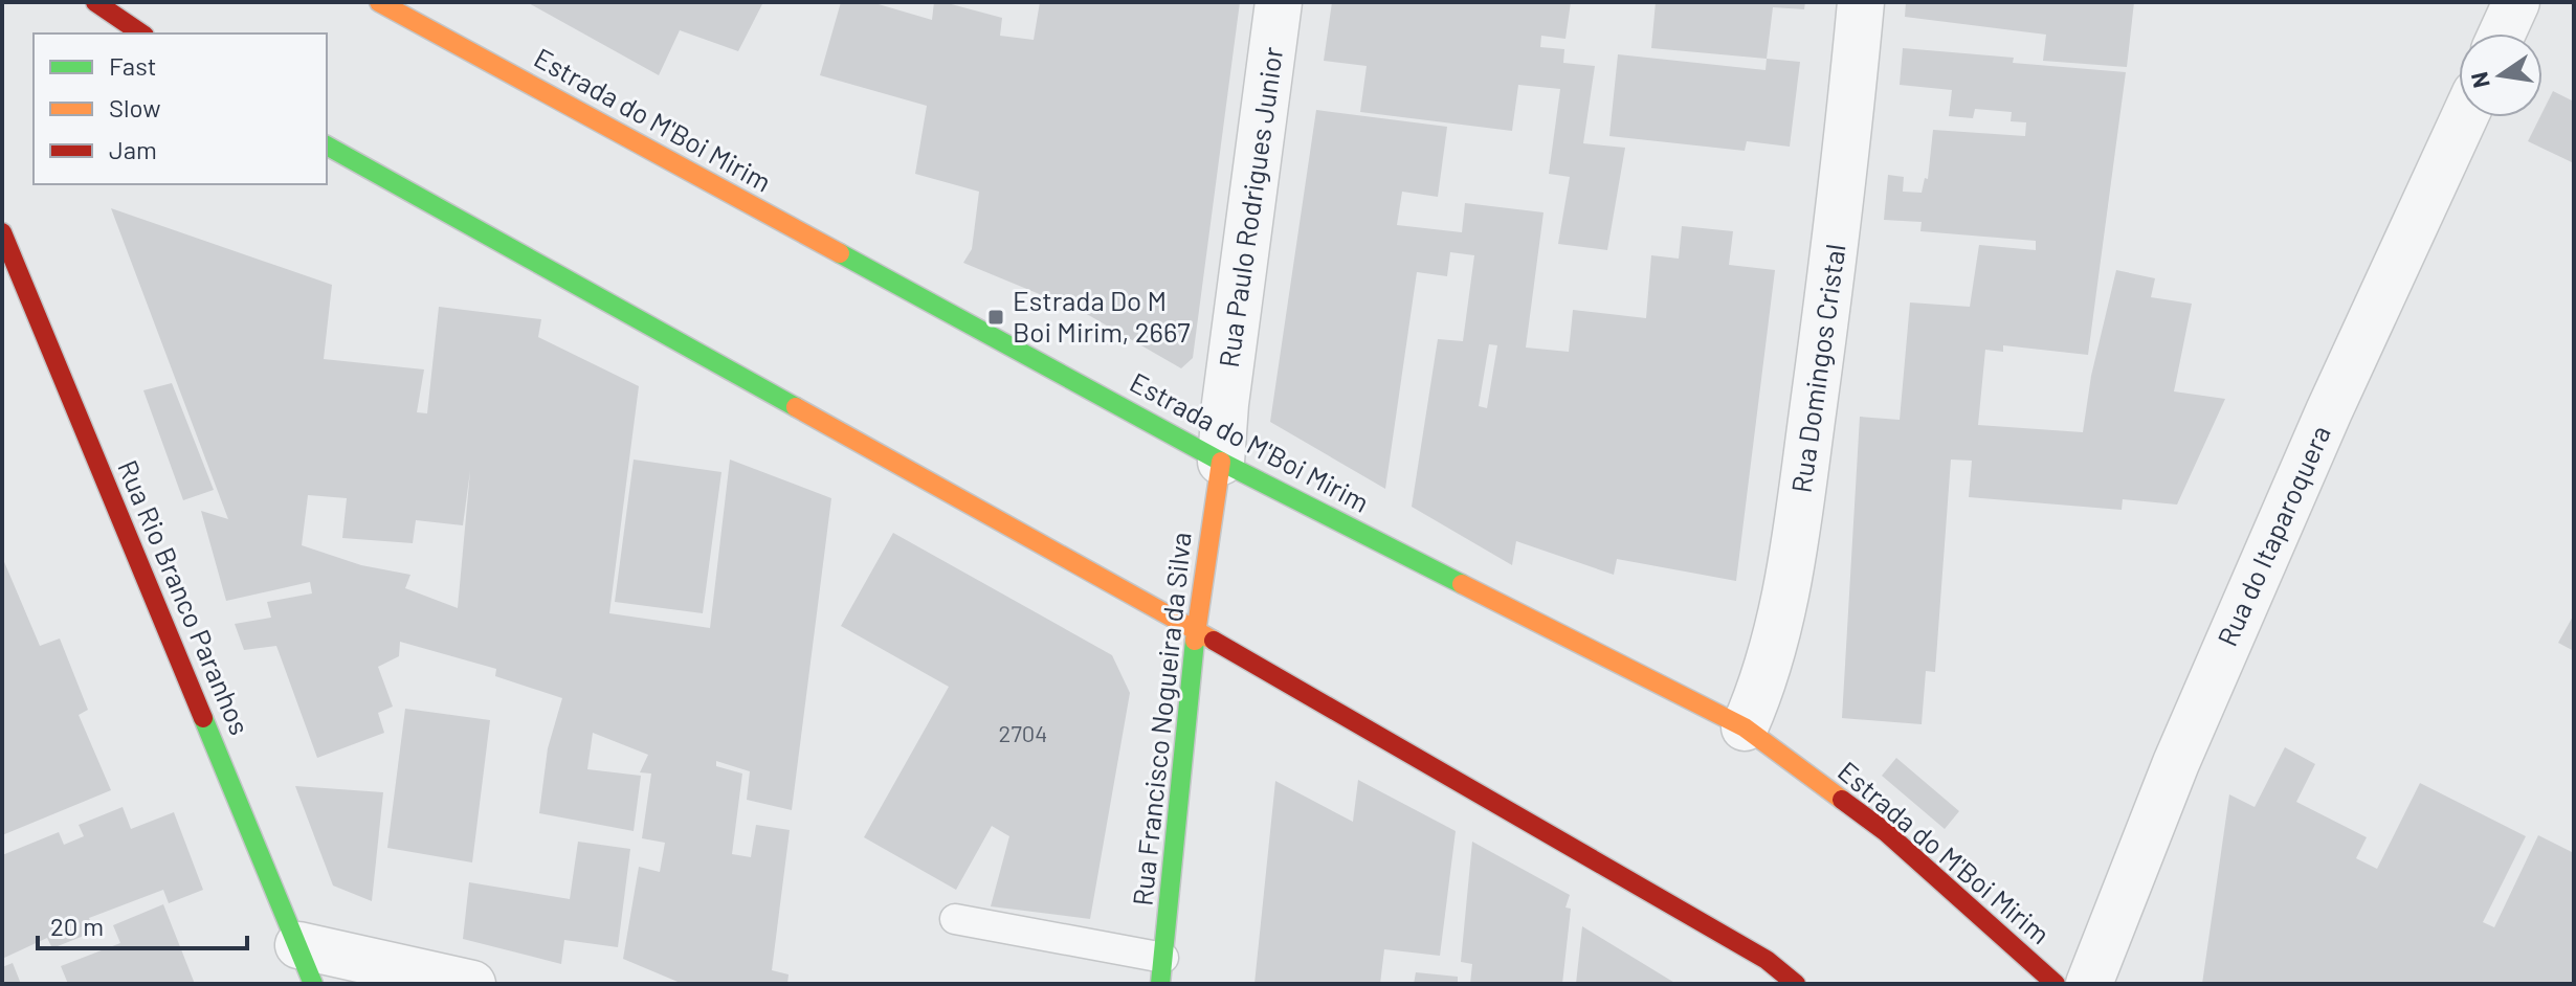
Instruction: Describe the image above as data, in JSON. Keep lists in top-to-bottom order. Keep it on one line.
{"streets":{"main road":["Estrada do M'Boi Mirim","Rua Rio Branco Paranhos","Rua Francisco Nogueira da Silva"],"street":["Rua Paulo Rodrigues Junior","Rua Domingos Cristal","Rua do Itaparoquera"]},"crossings":[["Estrada do M'Boi Mirim","Rua Paulo Rodrigues Junior"],["Estrada do M'Boi Mirim","Rua Domingos Cristal"],["Estrada do M'Boi Mirim","Rua Francisco Nogueira da Silva"],["Rua Paulo Rodrigues Junior","Rua Francisco Nogueira da Silva"]],"places":{"transit":["Estrada Do M Boi Mirim, 2667"]},"house_numbers":["2704"],"legend":["Fast","Slow","Jam"],"scale_bar":"20 m","north":"left"}
